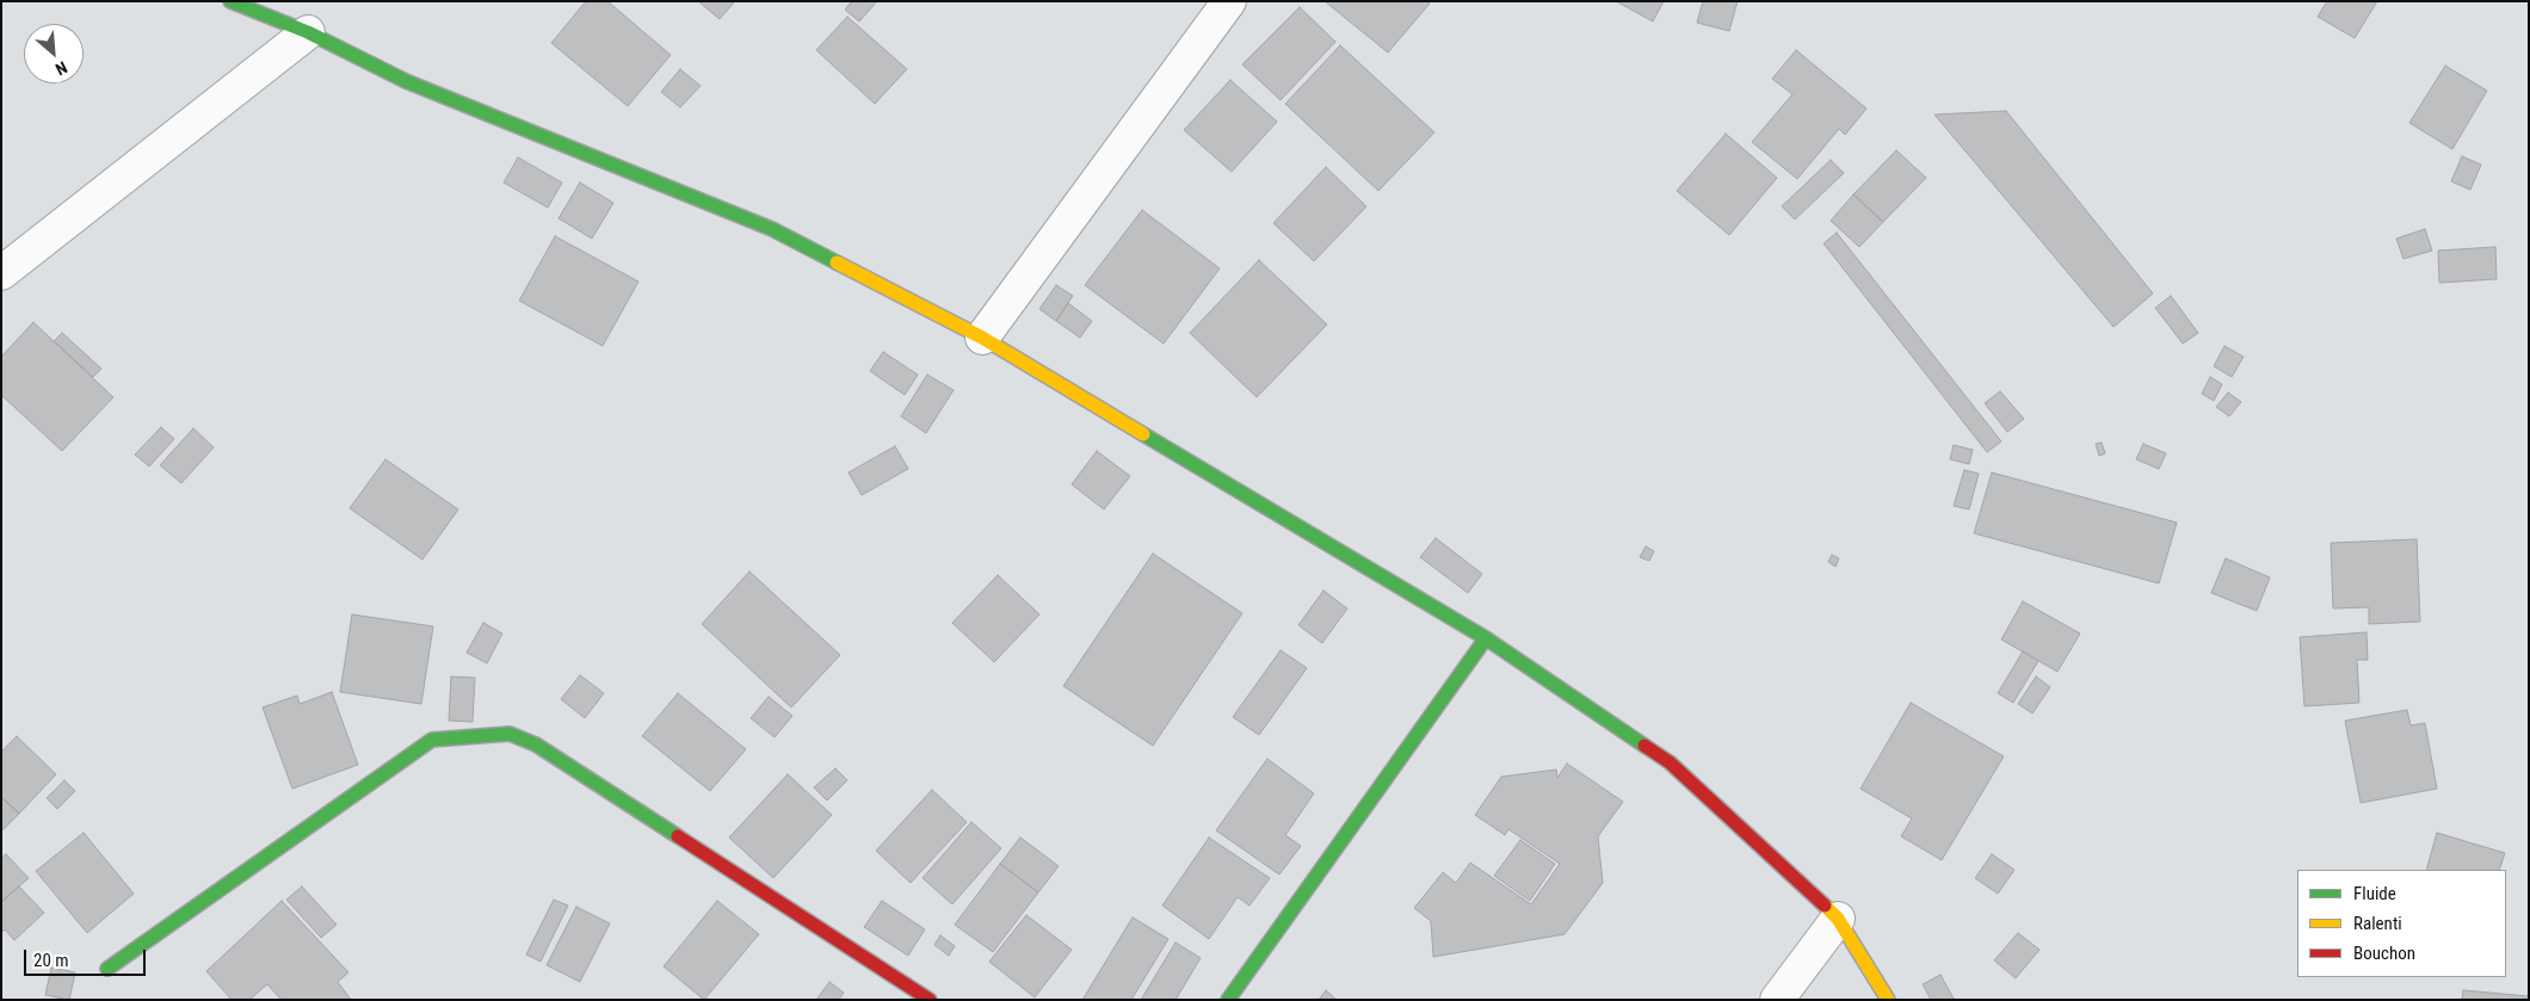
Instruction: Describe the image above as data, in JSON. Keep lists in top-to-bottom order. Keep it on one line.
{"legend":["Fluide","Ralenti","Bouchon"],"scale_bar":"20 m","north":"bottom right"}
